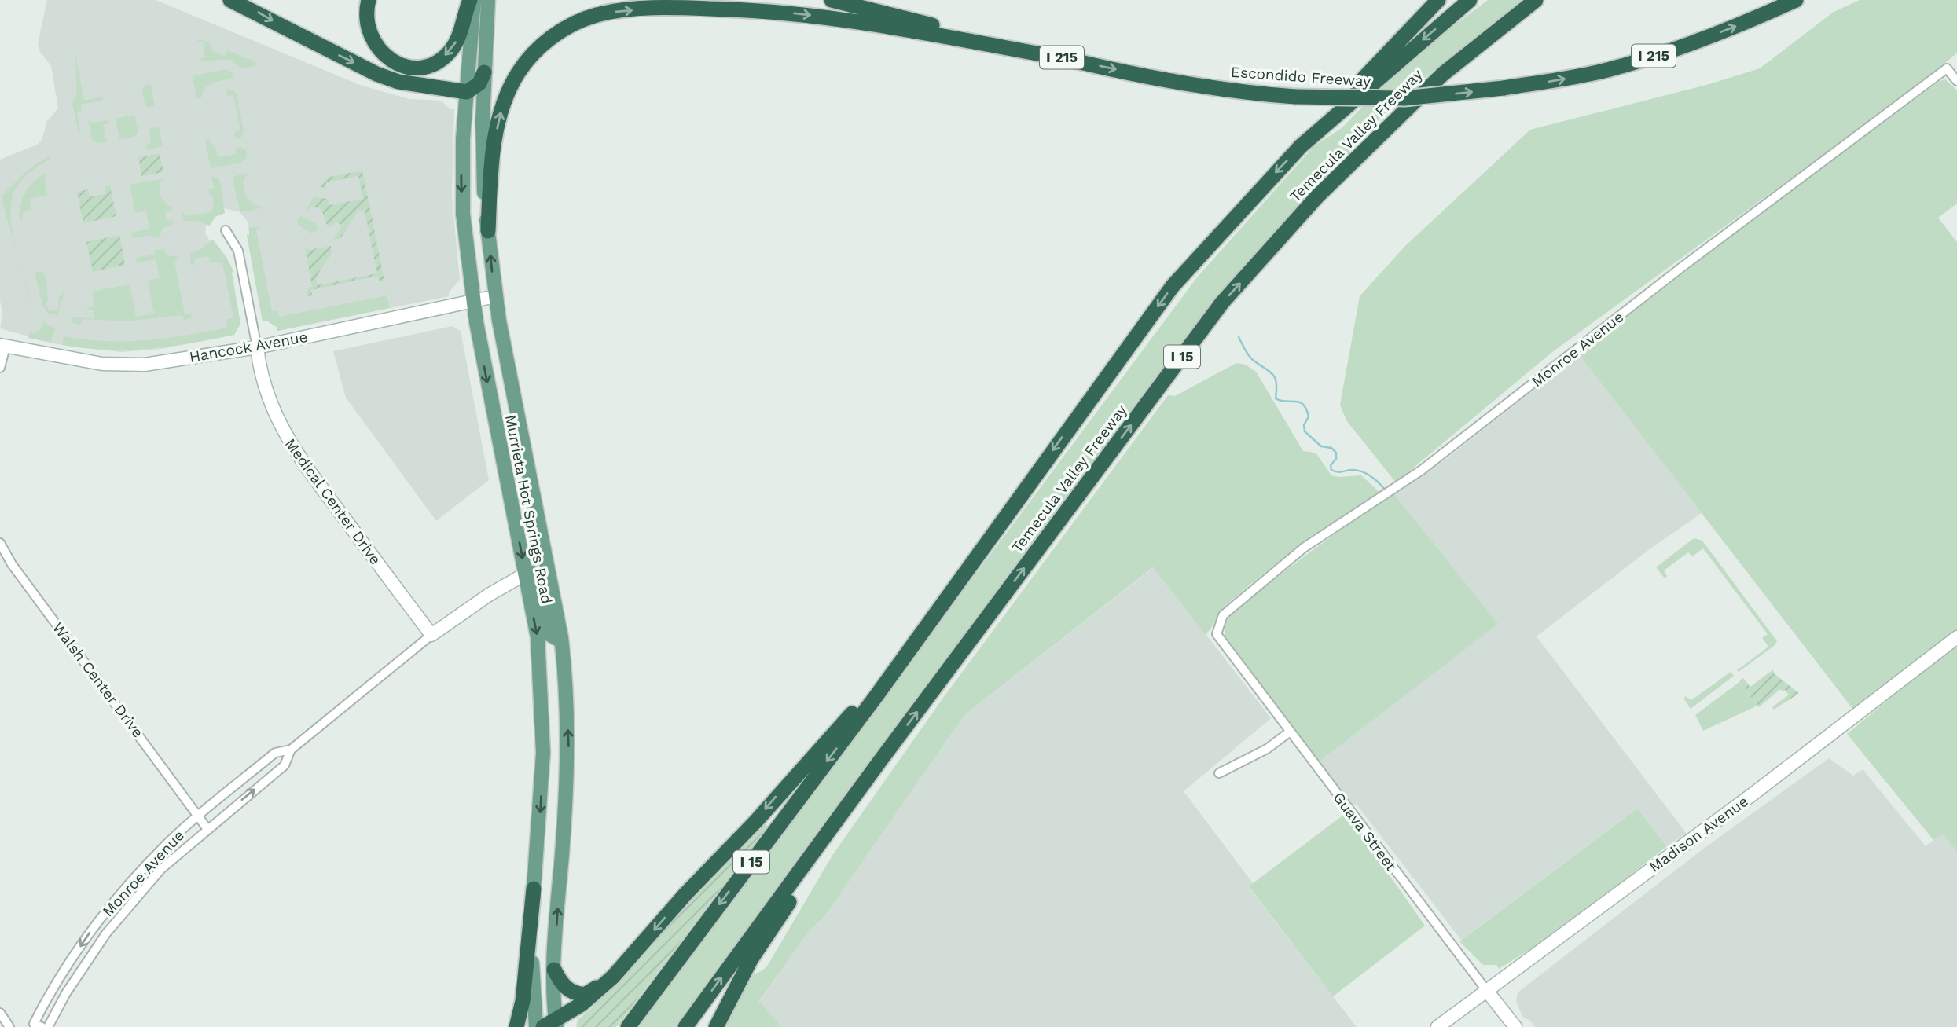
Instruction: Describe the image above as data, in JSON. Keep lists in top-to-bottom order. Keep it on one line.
{"streets":{"highway":["I 215","Escondido Freeway","Temecula Valley Freeway","I 15"],"main road":["Murrieta Hot Springs Road"],"street":["Hancock Avenue","Monroe Avenue","Medical Center Drive","Walsh Center Drive","Guava Street","Madison Avenue"]},"crossings":[["Hancock Avenue","Medical Center Drive"],["Hancock Avenue","Murrieta Hot Springs Road"],["Monroe Avenue","Medical Center Drive"],["Monroe Avenue","Murrieta Hot Springs Road"],["Monroe Avenue","Walsh Center Drive"],["Monroe Avenue","Guava Street"],["Guava Street","Madison Avenue"]],"one_way":["Escondido Freeway"]}
